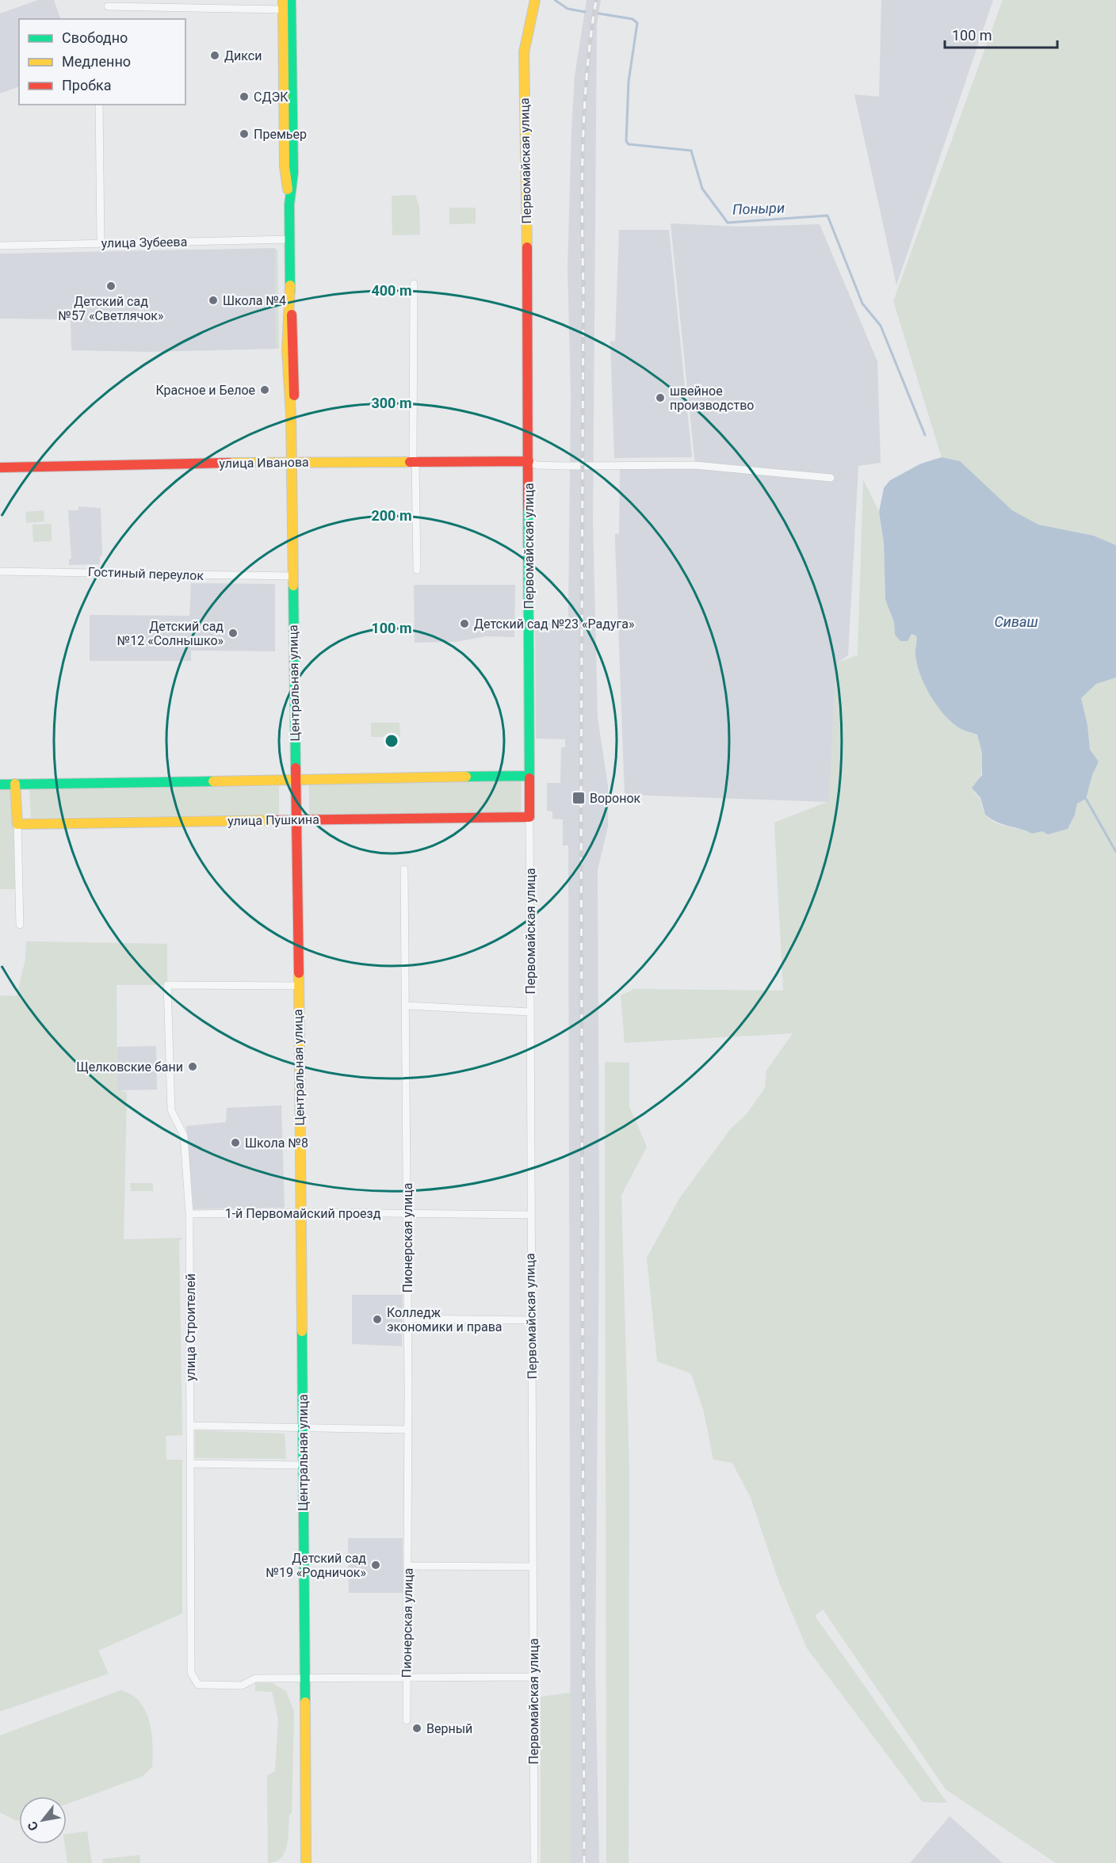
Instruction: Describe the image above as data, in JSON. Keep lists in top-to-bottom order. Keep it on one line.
{"streets":{"street":["Первомайская улица","улица Зубеева","улица Иванова","Гостиный переулок","Центральная улица","улица Пушкина","1-й Первомайский проезд","Пионерская улица","улица Строителей"]},"crossings":[["Первомайская улица","улица Иванова"],["Первомайская улица","улица Пушкина"],["Первомайская улица","1-й Первомайский проезд"],["улица Зубеева","Центральная улица"],["улица Иванова","Центральная улица"],["Гостиный переулок","Центральная улица"],["Центральная улица","улица Пушкина"],["Центральная улица","1-й Первомайский проезд"],["Центральная улица","улица Строителей"],["1-й Первомайский проезд","Пионерская улица"],["1-й Первомайский проезд","улица Строителей"]],"water":["Поныри","Сиваш"],"places":{"other":["Дикси","СДЭК","Премьер","Детский сад №57 «Светлячок»","Школа №4","Красное и Белое","швейное производство","Детский сад №23 «Радуга»","Детский сад №12 «Солнышко»","Щелковские бани","Школа №8","Колледж экономики и права","Детский сад №19 «Родничок»","Верный"],"transit":["Воронок"]},"legend":["Свободно","Медленно","Пробка"],"scale_bar":"100 m","north":"bottom left","rings":["400 m","300 m","200 m","100 m"]}
